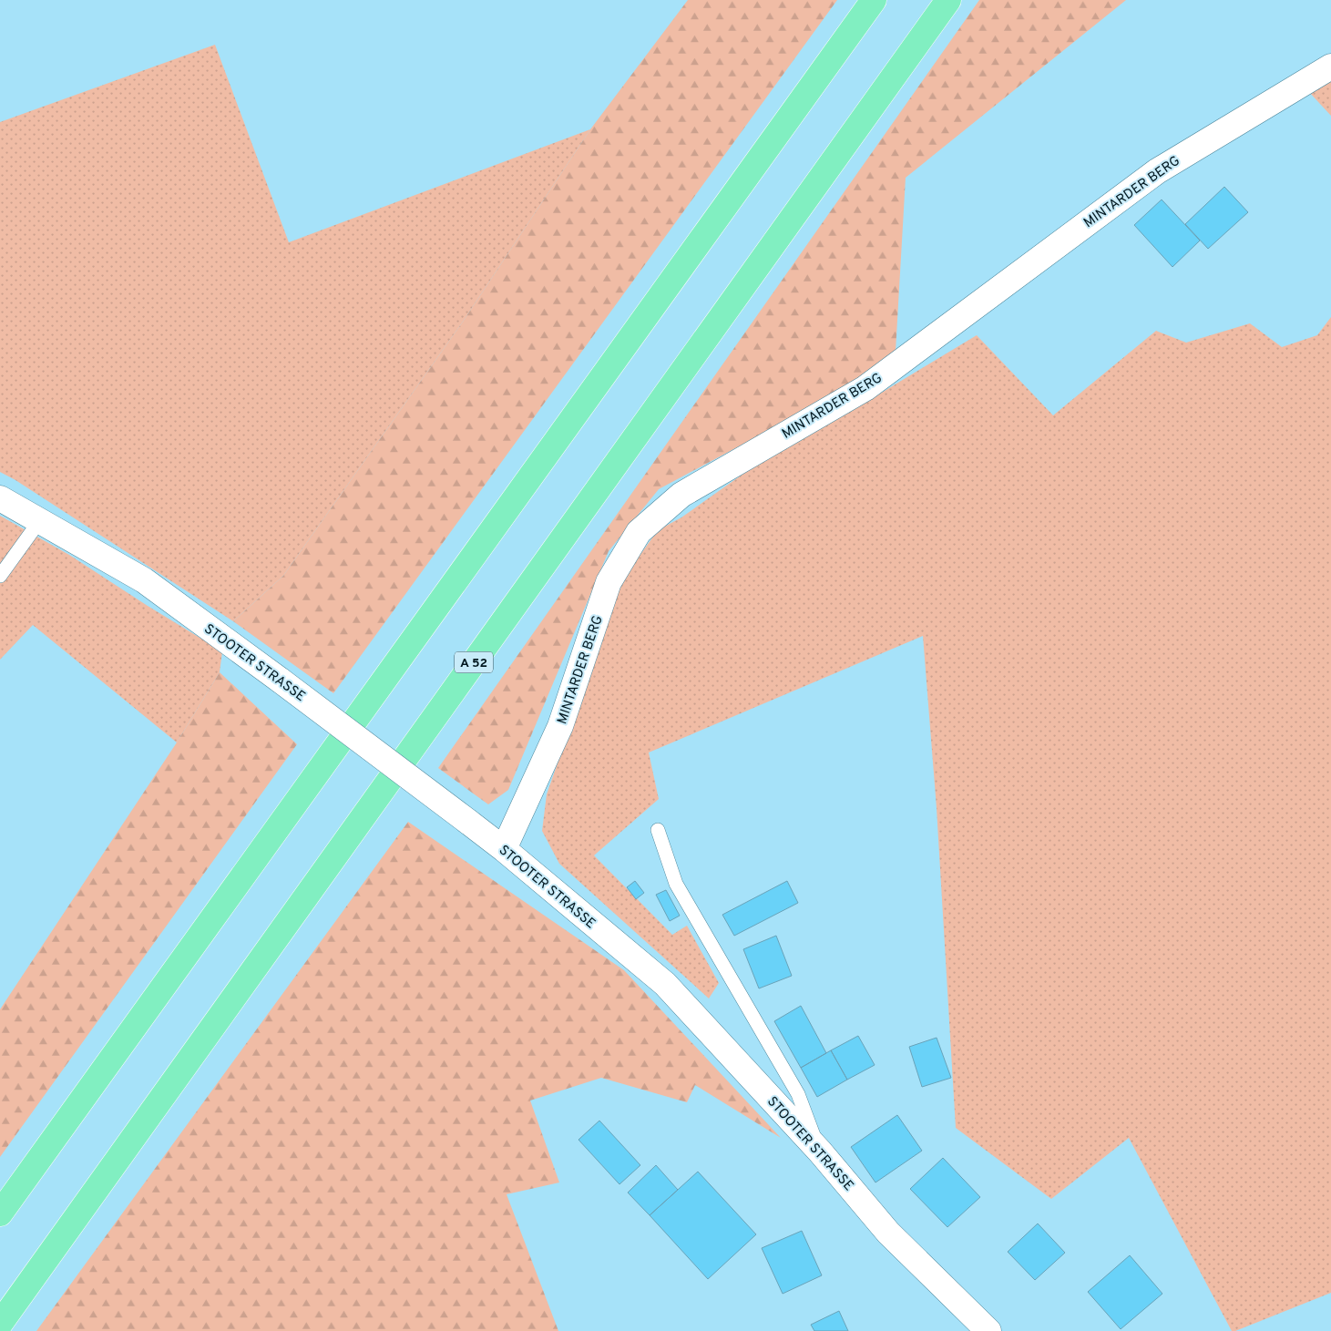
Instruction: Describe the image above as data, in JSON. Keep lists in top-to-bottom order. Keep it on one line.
{"streets":{"highway":["A 52"],"street":["MINTARDER BERG","STOOTER STRASSE"]},"crossings":[["MINTARDER BERG","STOOTER STRASSE"]]}
